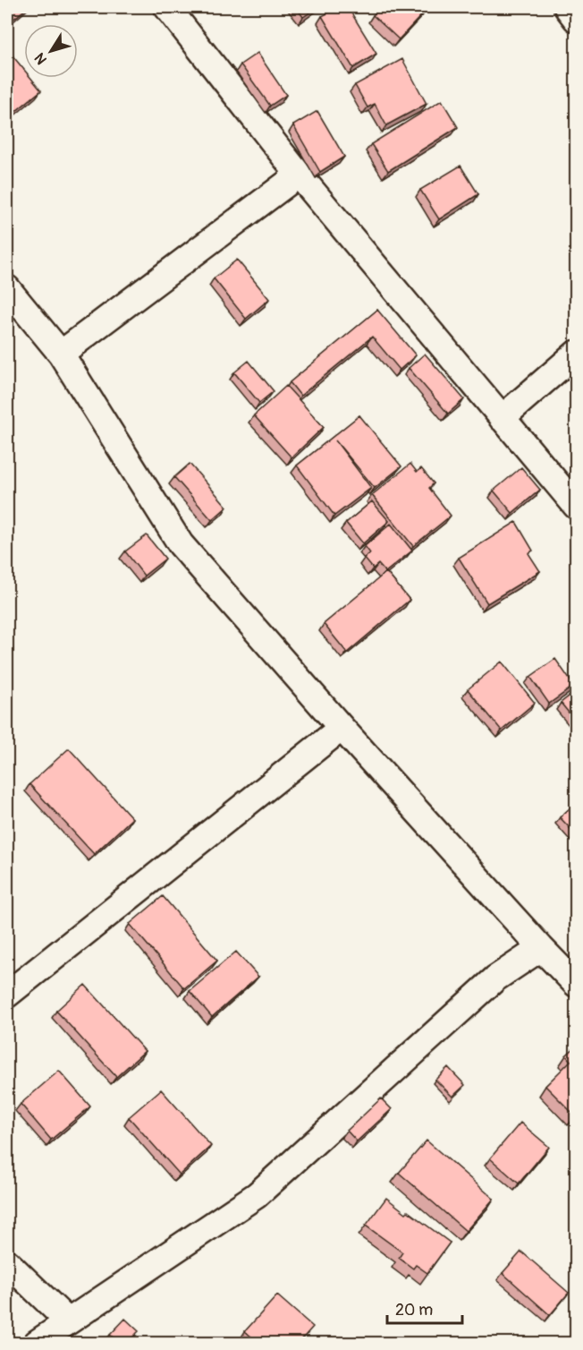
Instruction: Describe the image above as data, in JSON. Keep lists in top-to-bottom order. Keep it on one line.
{"scale_bar":"20 m","north":"bottom left"}
